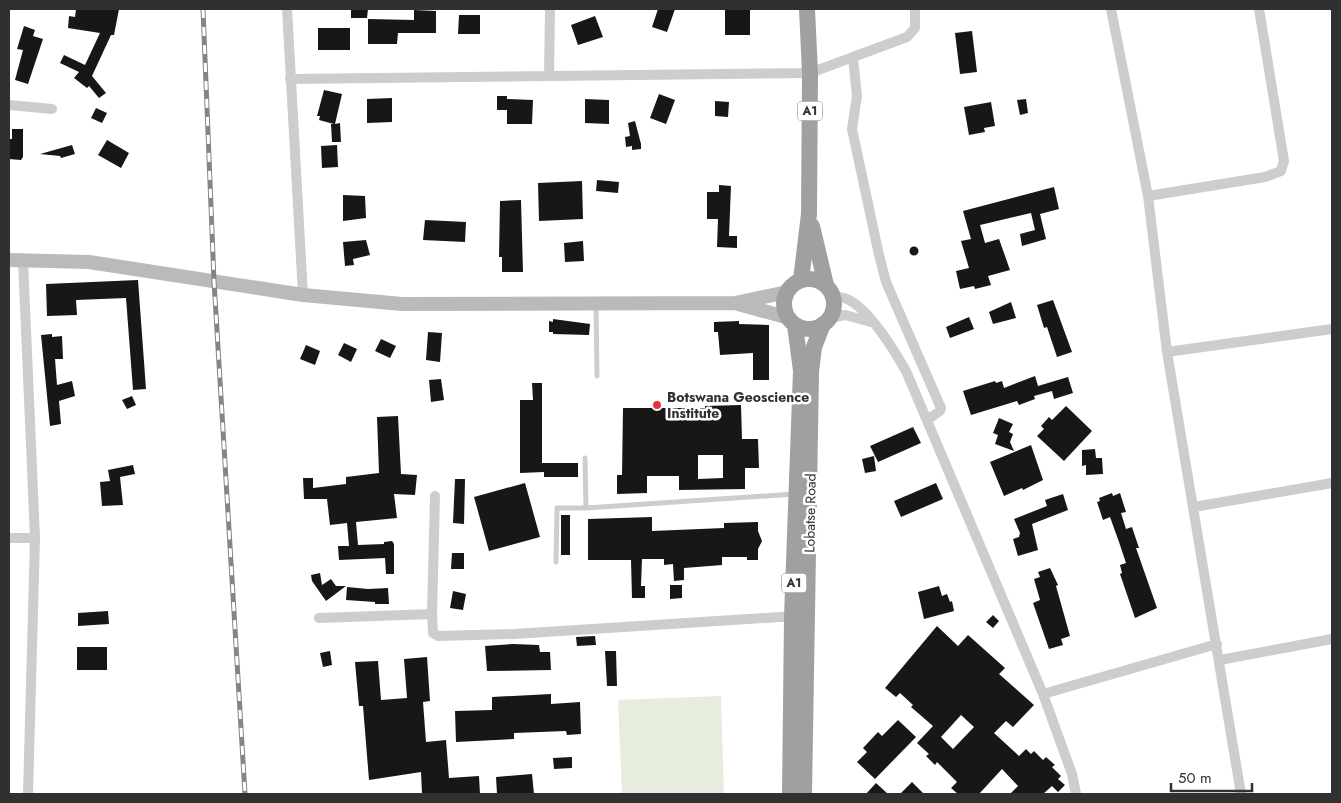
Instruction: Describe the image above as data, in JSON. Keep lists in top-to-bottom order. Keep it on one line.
{"streets":{"highway":["A1","Lobatse Road"]},"places":["Botswana Geoscience Institute"],"scale_bar":"50 m"}
